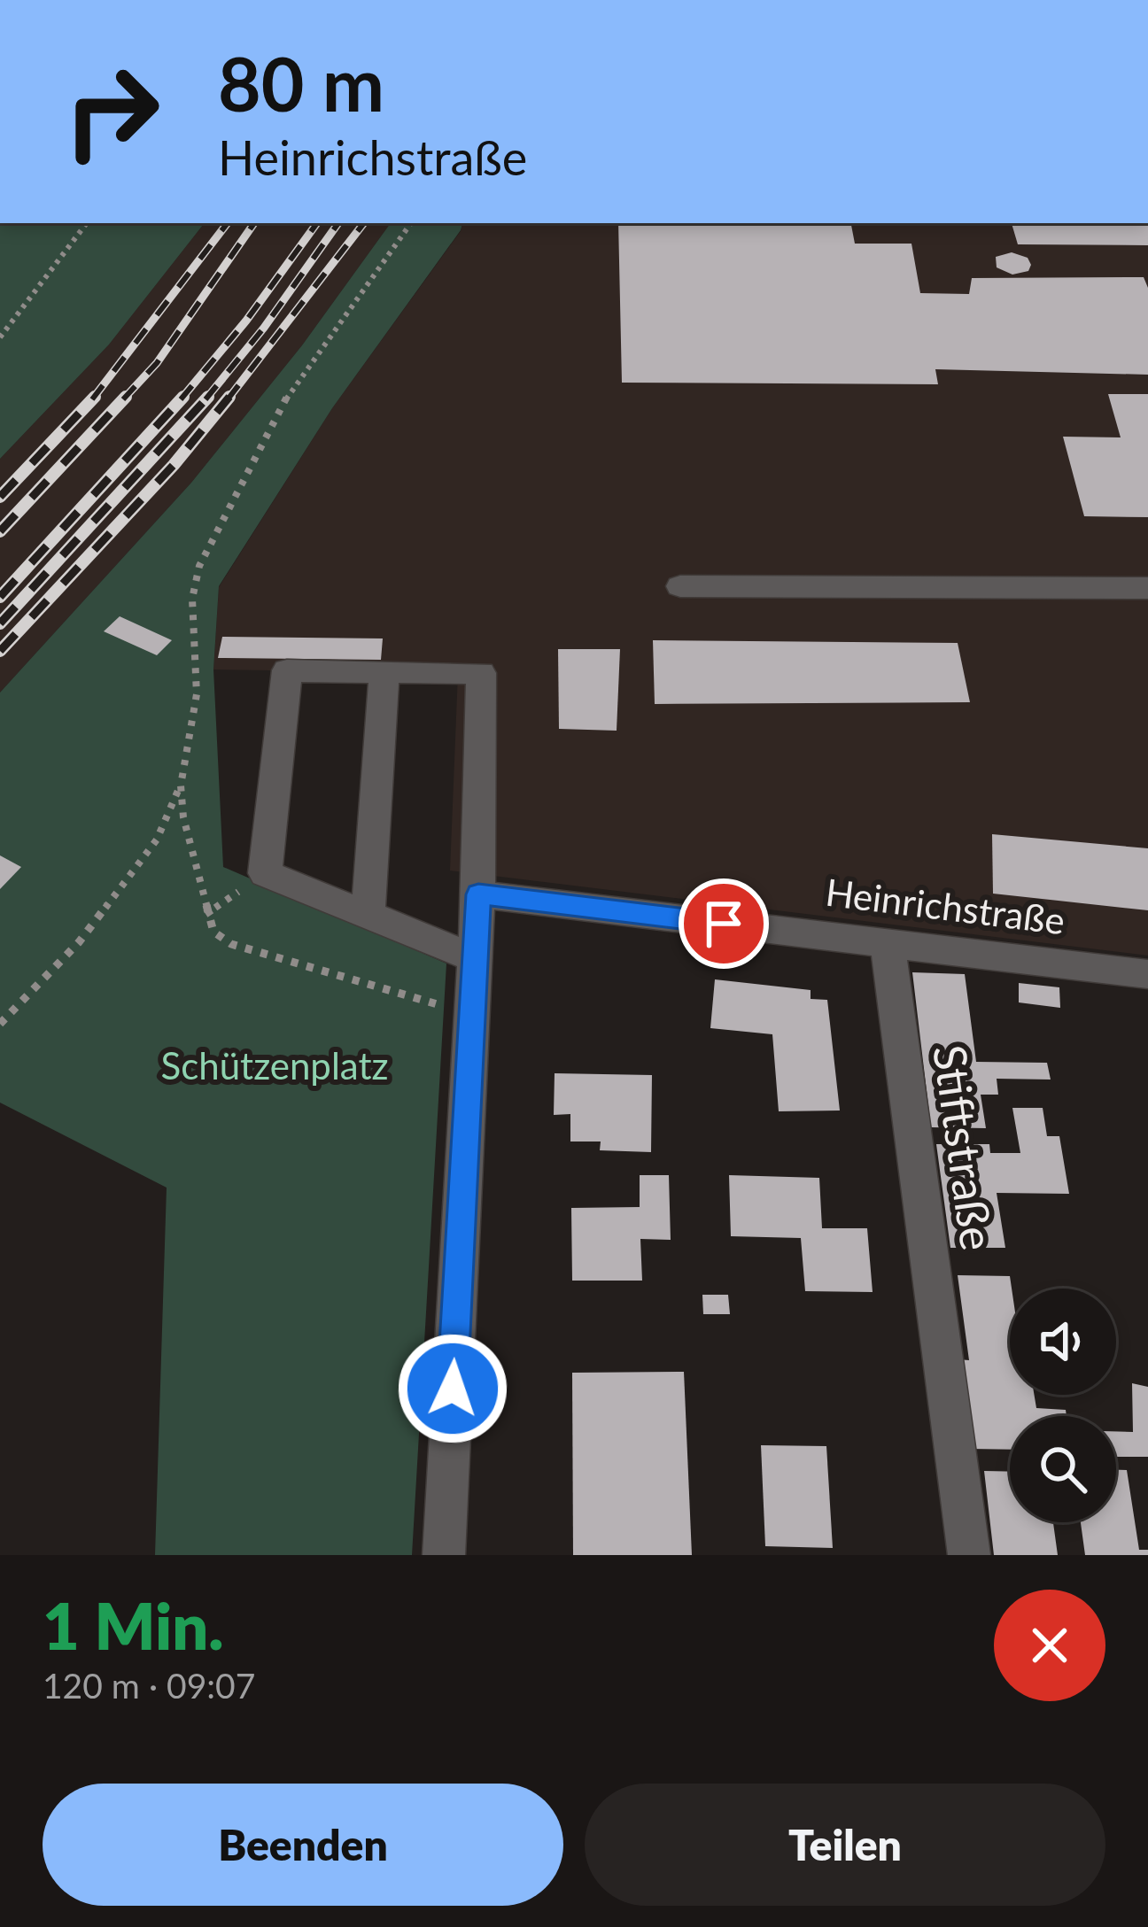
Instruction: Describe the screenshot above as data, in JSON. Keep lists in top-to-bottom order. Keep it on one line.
{"streets":{"street":["Heinrichstraße","Stiftstraße"]},"crossings":[["Heinrichstraße","Stiftstraße"]],"parks":["Schützenplatz"],"page":{"turn":["80 m","Heinrichstraße"],"heading":["1 Min.","120 m · 09:07"],"buttons":["Beenden","Teilen"]}}
